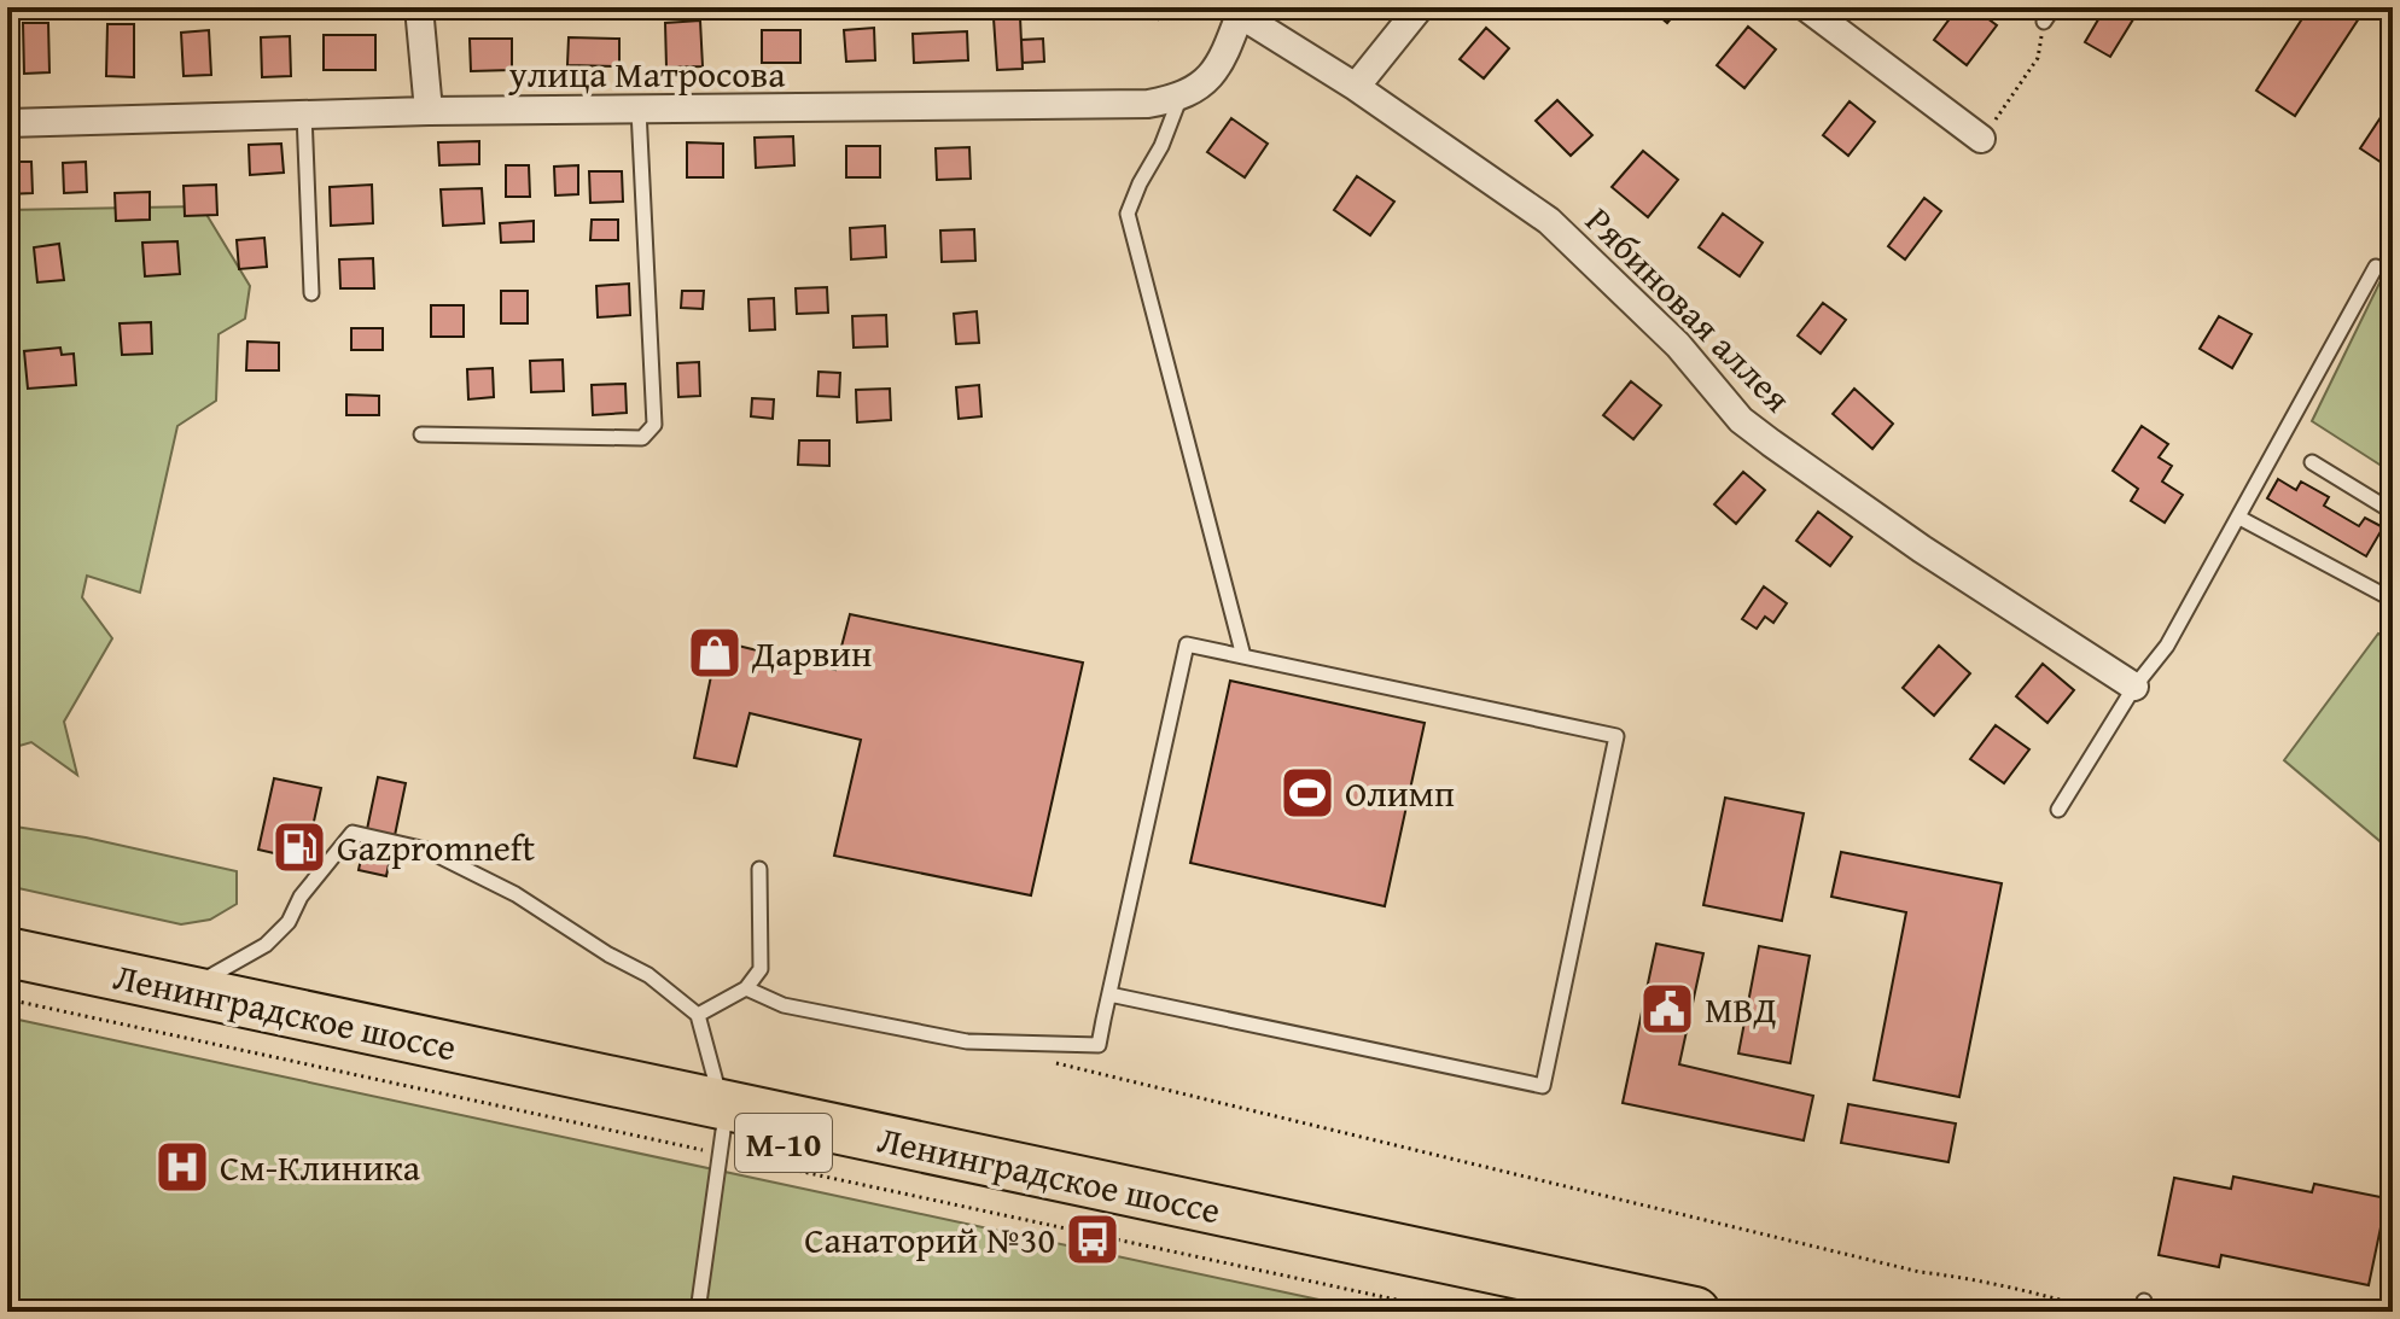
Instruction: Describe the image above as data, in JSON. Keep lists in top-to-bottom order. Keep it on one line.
{"streets":{"highway":["Ленинградское шоссе","М-10"],"street":["улица Матросова","Рябиновая аллея"]},"places":{"shop":["Дарвин"],"sports":["Олимп"],"fuel station":["Gazpromneft"],"public building":["МВД"],"hospital":["См-Клиника"],"bus stop":["Санаторий №30"]}}
